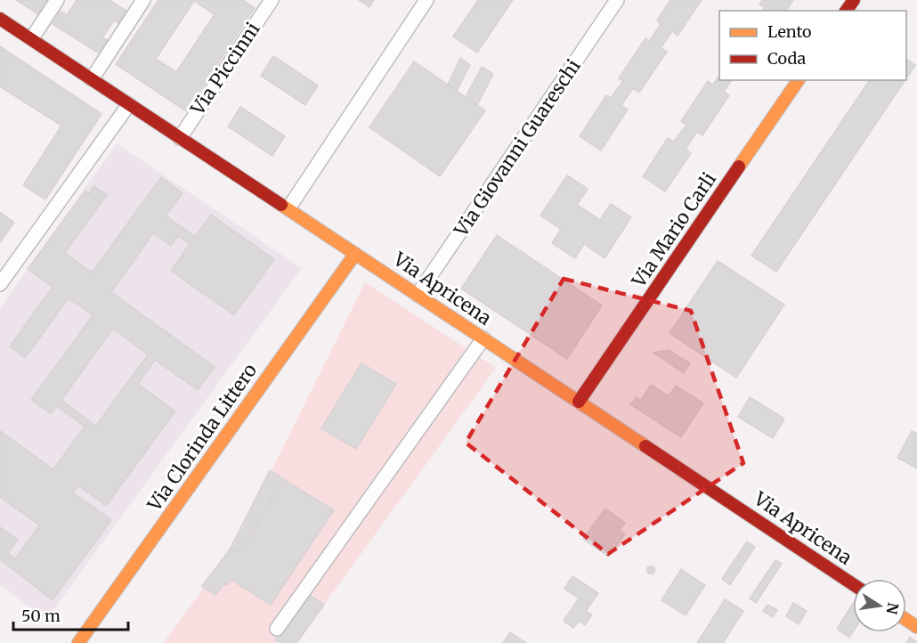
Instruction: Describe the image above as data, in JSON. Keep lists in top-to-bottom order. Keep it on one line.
{"streets":{"main road":["Via Mario Carli","Via Apricena","Via Clorinda Littero"],"street":["Via Piccinni","Via Giovanni Guareschi"]},"crossings":[["Via Piccinni","Via Apricena"],["Via Giovanni Guareschi","Via Apricena"],["Via Mario Carli","Via Apricena"],["Via Apricena","Via Clorinda Littero"]],"legend":["Lento","Coda"],"scale_bar":"50 m","north":"right"}
